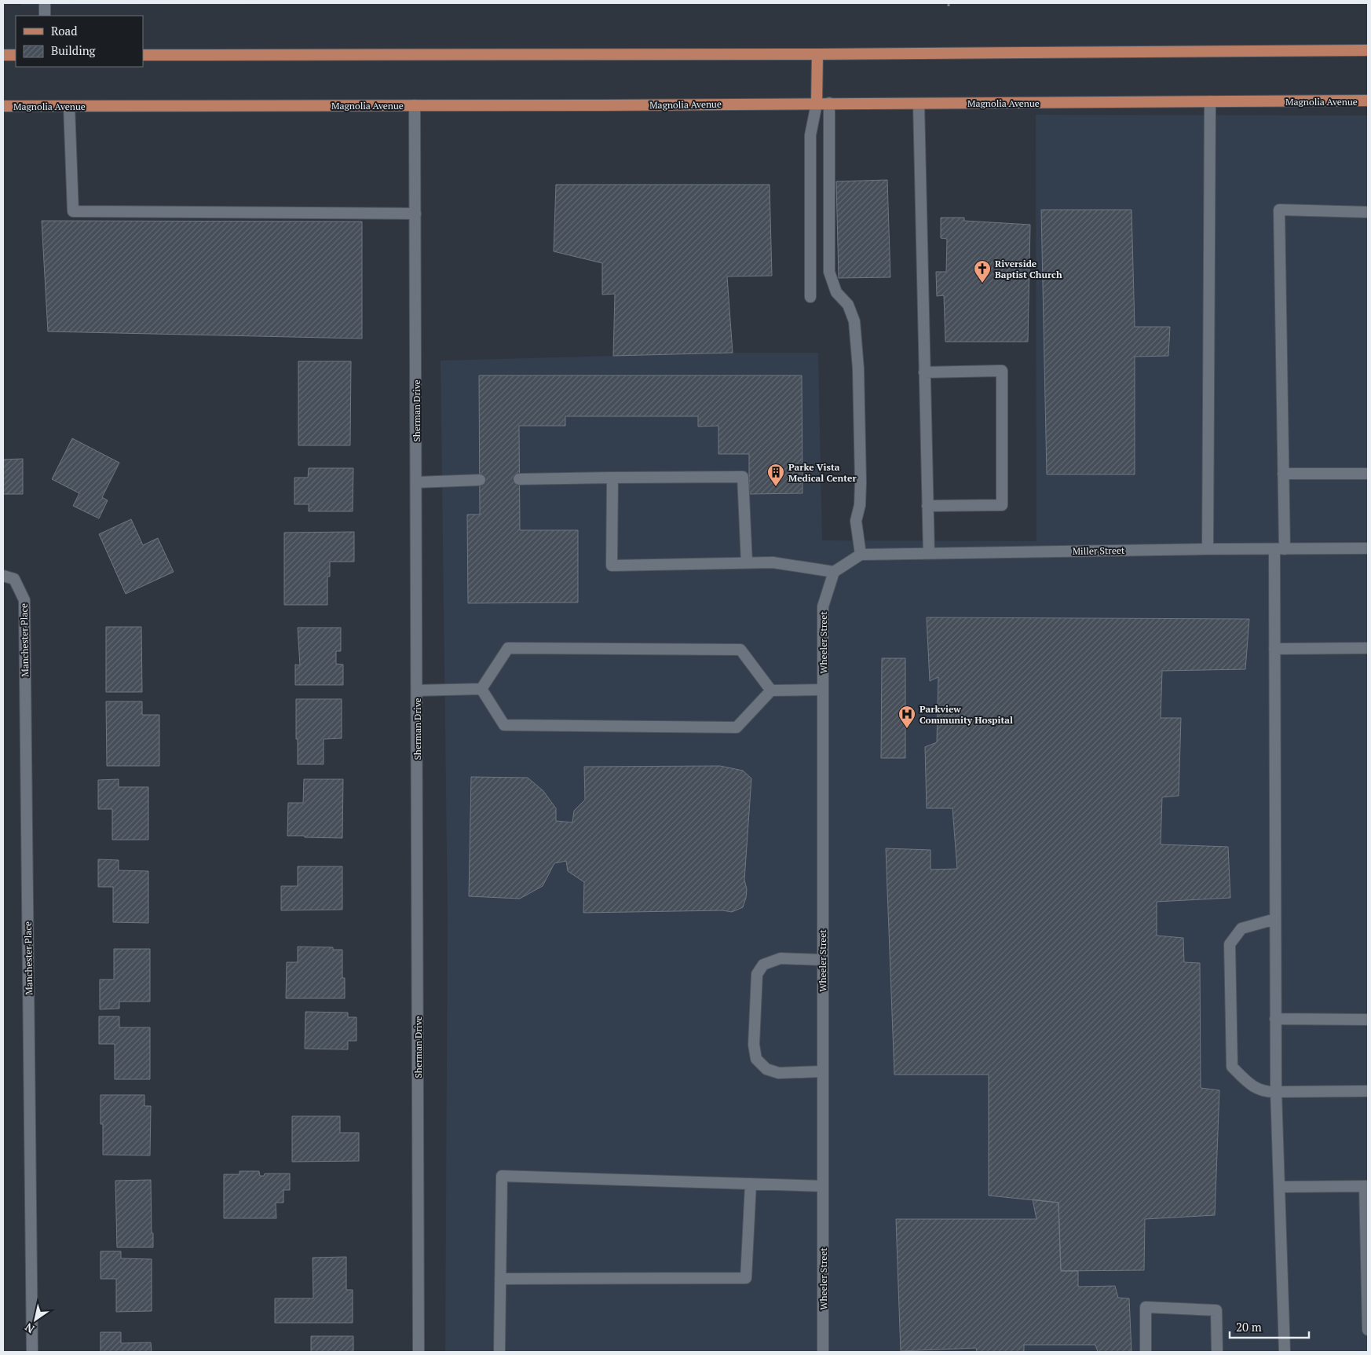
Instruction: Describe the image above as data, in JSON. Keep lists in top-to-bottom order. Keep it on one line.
{"streets":{"main road":["Magnolia Avenue"],"street":["Sherman Drive","Miller Street","Manchester Place","Wheeler Street"]},"crossings":[["Magnolia Avenue","Sherman Drive"]],"places":{"church":["Riverside Baptist Church"],"building":["Parke Vista Medical Center"],"hospital":["Parkview Community Hospital"]},"legend":["Road","Building"],"scale_bar":"20 m","north":"bottom left"}
